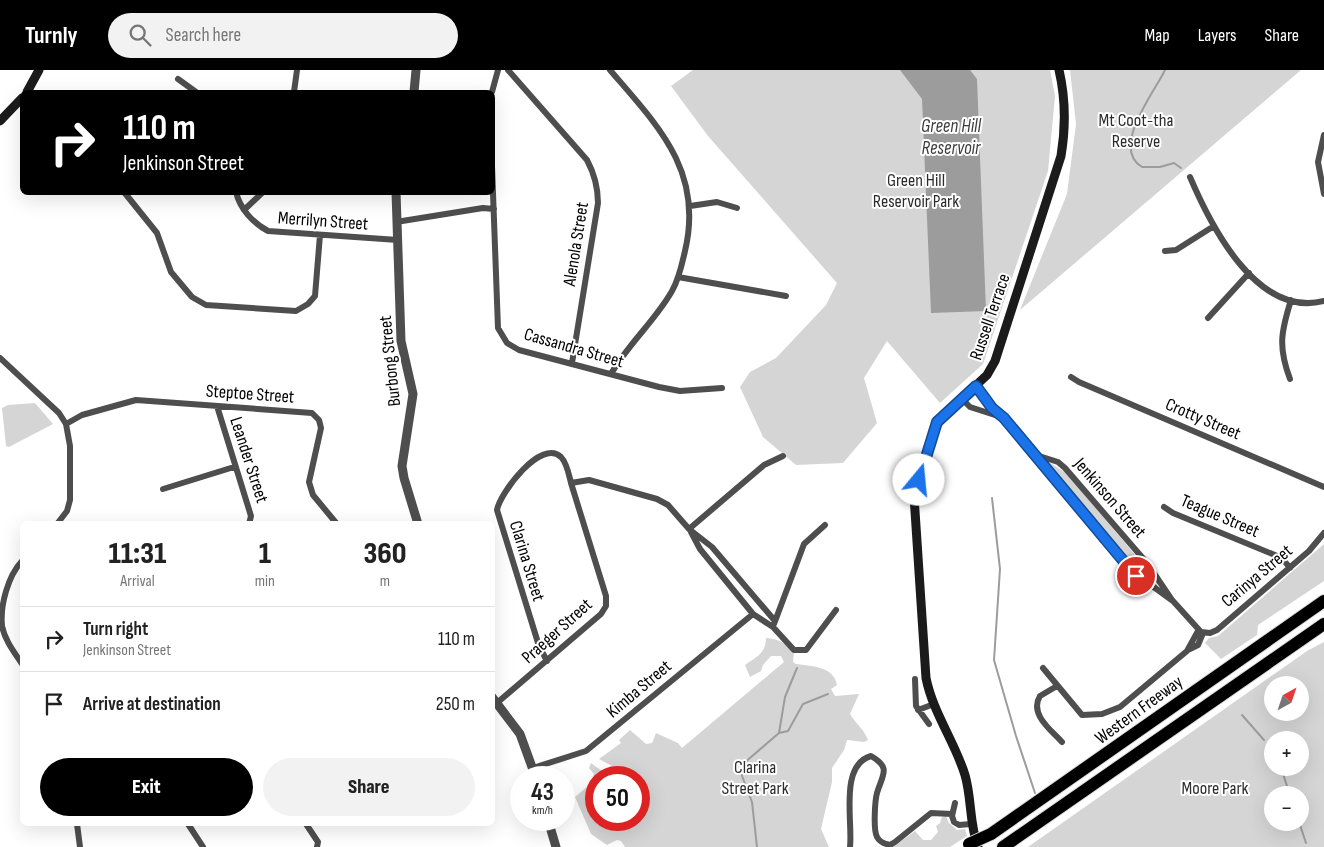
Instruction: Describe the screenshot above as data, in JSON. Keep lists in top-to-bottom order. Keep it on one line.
{"streets":{"highway":["Western Freeway"],"main road":["Russell Terrace"],"street":["Merrilyn Street","Alenola Street","Cassandra Street","Burbong Street","Steptoe Street","Crotty Street","Leander Street","Jenkinson Street","Teague Street","Clarina Street","Carinya Street","Praeger Street","Kimba Street"]},"crossings":[["Merrilyn Street","Burbong Street"],["Alenola Street","Cassandra Street"],["Russell Terrace","Jenkinson Street"],["Russell Terrace","Western Freeway"],["Steptoe Street","Leander Street"],["Jenkinson Street","Carinya Street"],["Teague Street","Carinya Street"],["Clarina Street","Praeger Street"]],"water":["Green Hill Reservoir"],"parks":["Mt Coot-tha Reserve","Green Hill Reservoir Park","Clarina Street Park","Moore Park"],"north":"top right","page":{"header":"Turnly","search":"Search here","nav":["Map","Layers","Share"],"turn":["110 m","Jenkinson Street"],"eta":["11:31","Arrival","1","min","360","m"],"list":[{"name":"Turn right","note":"Jenkinson Street","value":"110 m"},{"name":"Arrive at destination","value":"250 m"}],"map_buttons":["+","−"],"buttons":["Exit","Share"],"speed":"43 km/h","limit":"50"}}
